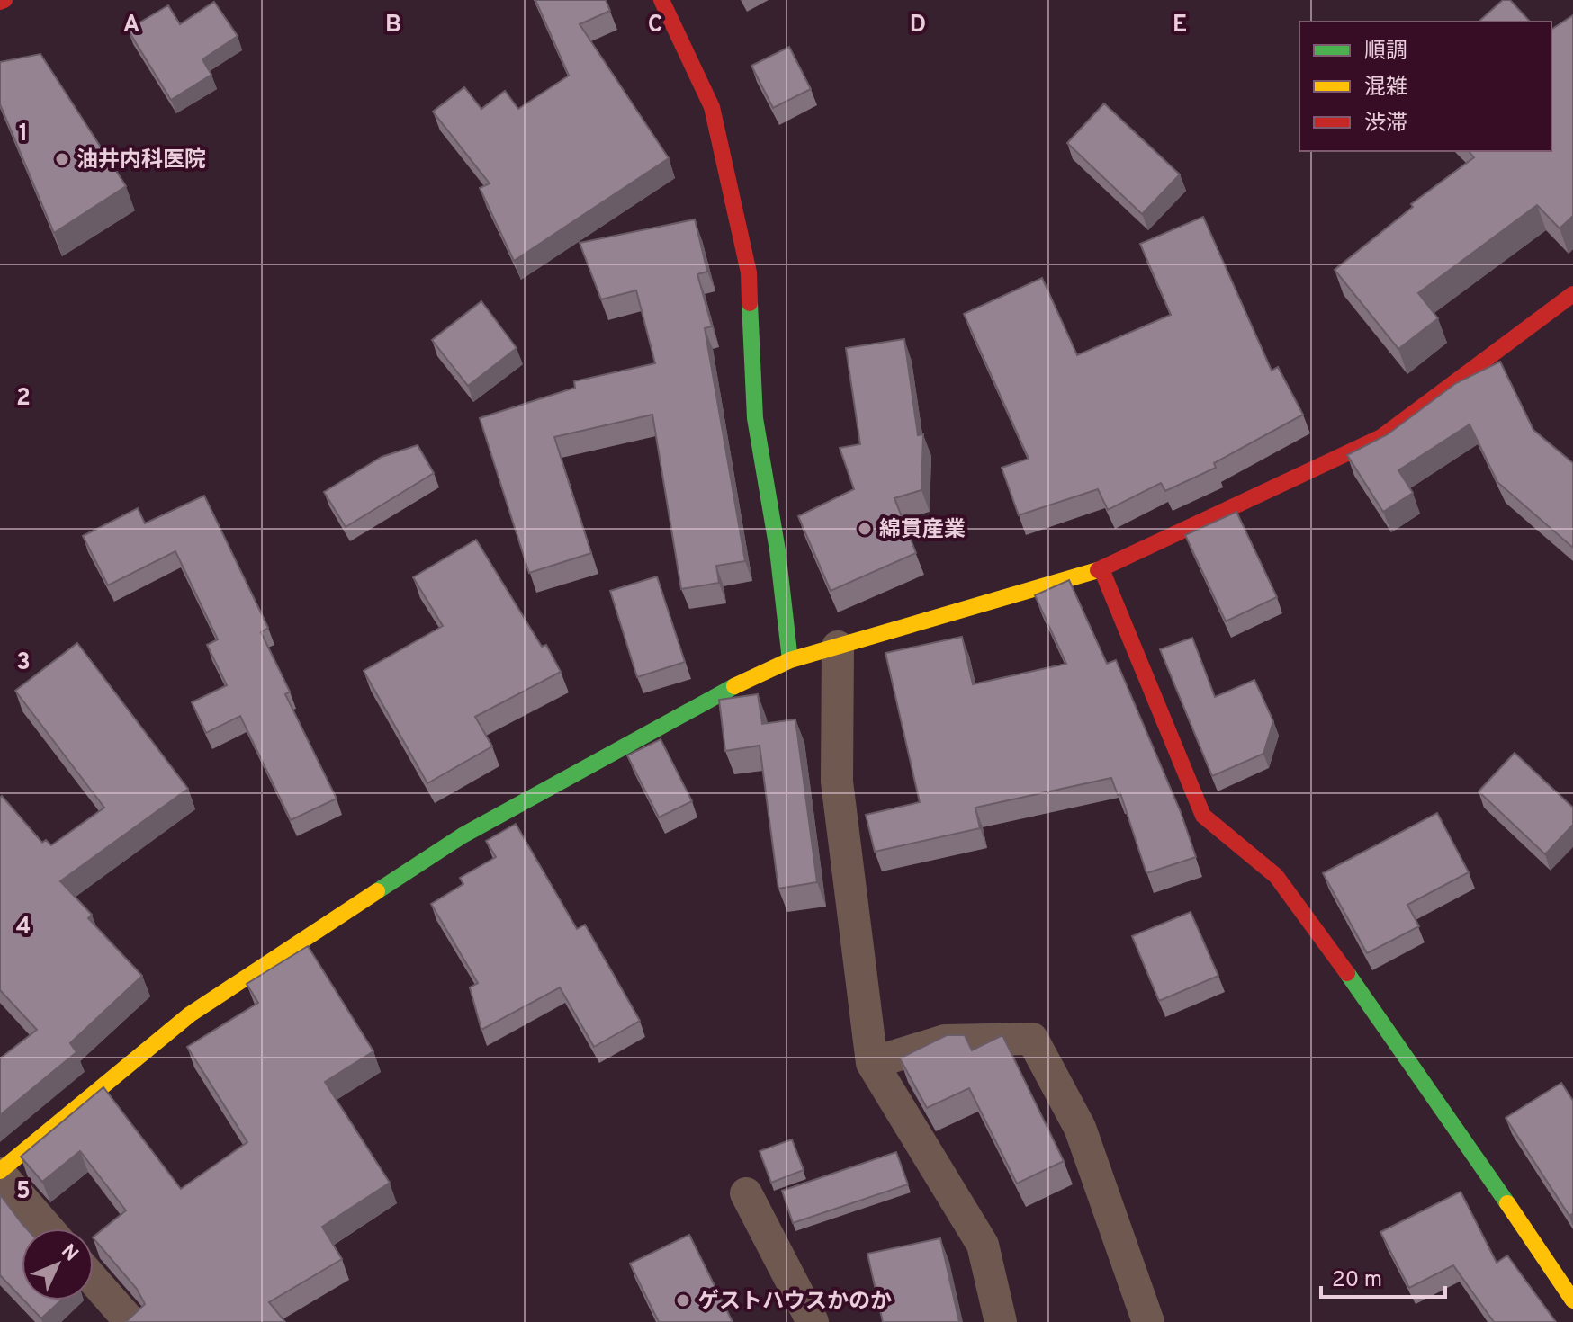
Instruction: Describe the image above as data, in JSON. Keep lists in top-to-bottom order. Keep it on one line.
{"places":["油井内科医院","綿貫産業","ゲストハウスかのか"],"legend":["順調","混雑","渋滞"],"scale_bar":"20 m","north":"top right","grid":{"columns":["A","B","C","D","E"],"rows":["1","2","3","4","5"]}}
